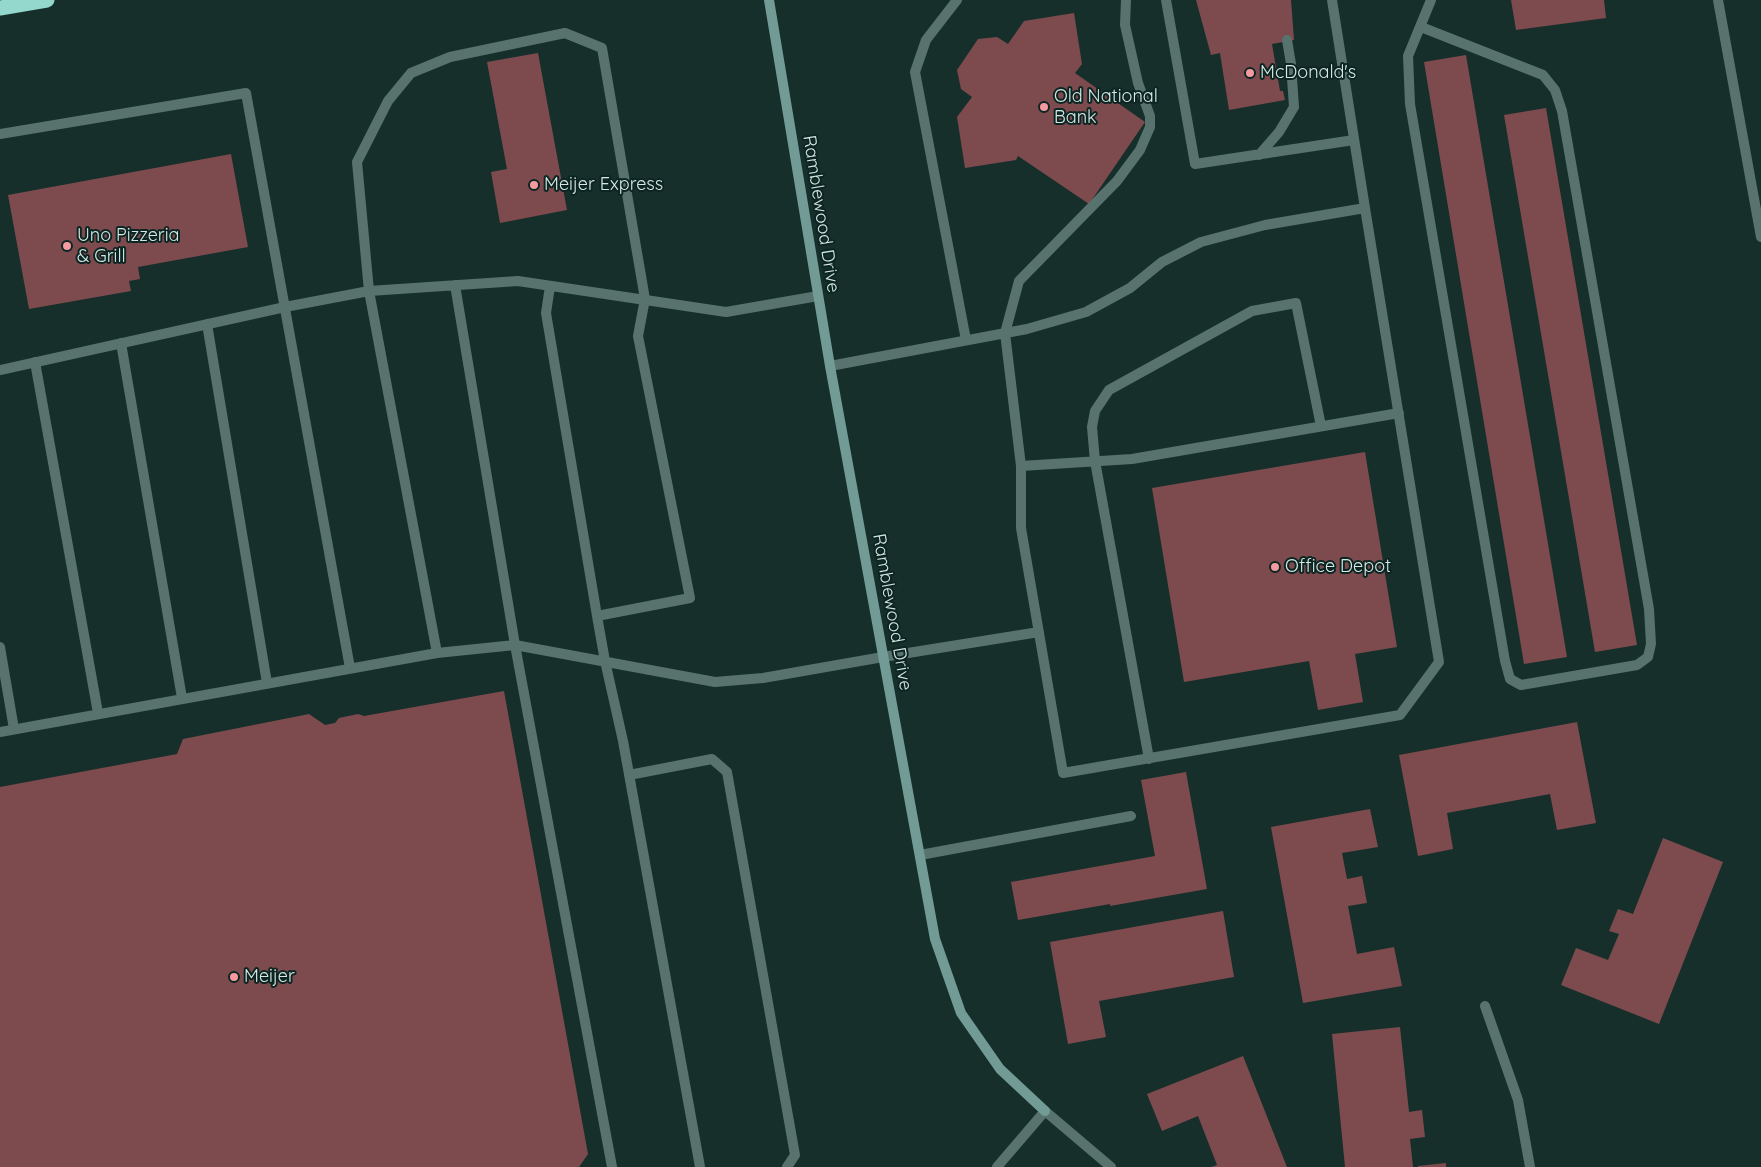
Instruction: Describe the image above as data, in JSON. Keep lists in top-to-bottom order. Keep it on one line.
{"streets":{"street":["Ramblewood Drive"]},"places":["McDonald's","Old National Bank","Meijer Express","Uno Pizzeria & Grill","Office Depot","Meijer"]}
